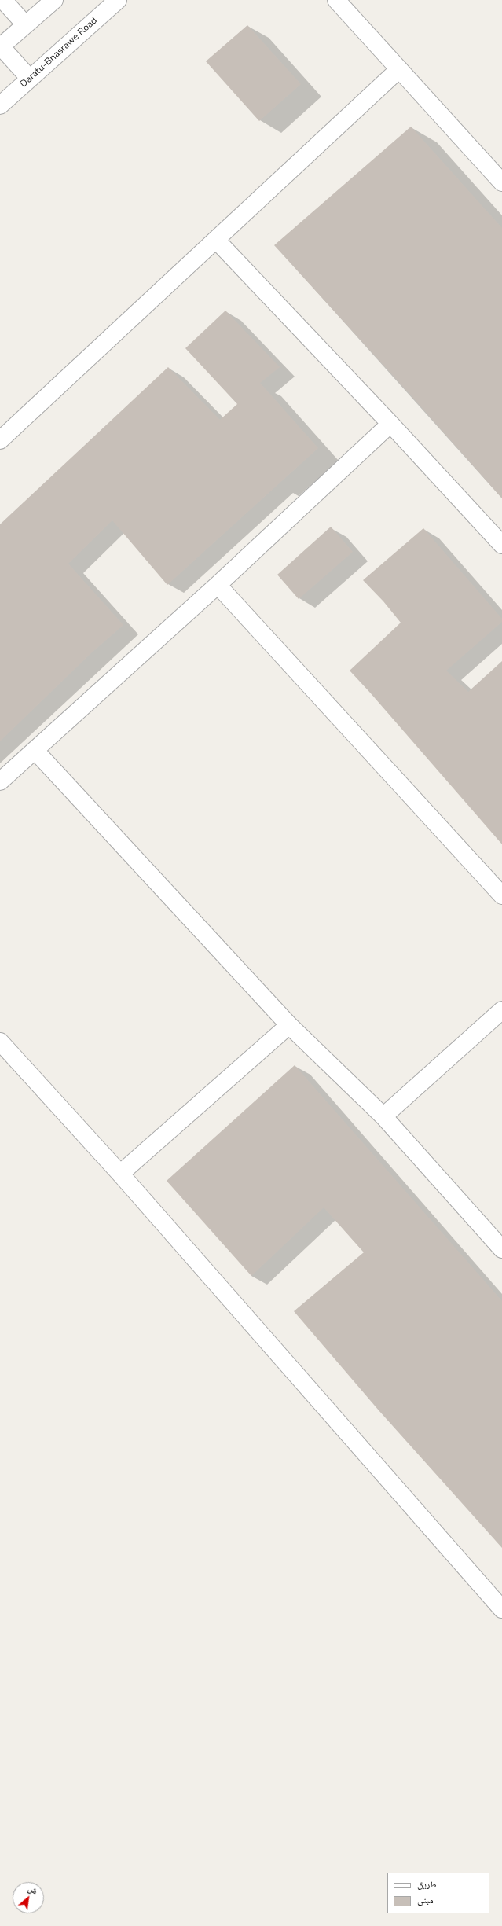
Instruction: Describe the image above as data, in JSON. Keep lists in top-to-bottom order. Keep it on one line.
{"streets":{"street":["Daratu-Bnasrawe Road"]},"legend":["طريق","مبنى"],"north":"top right"}
